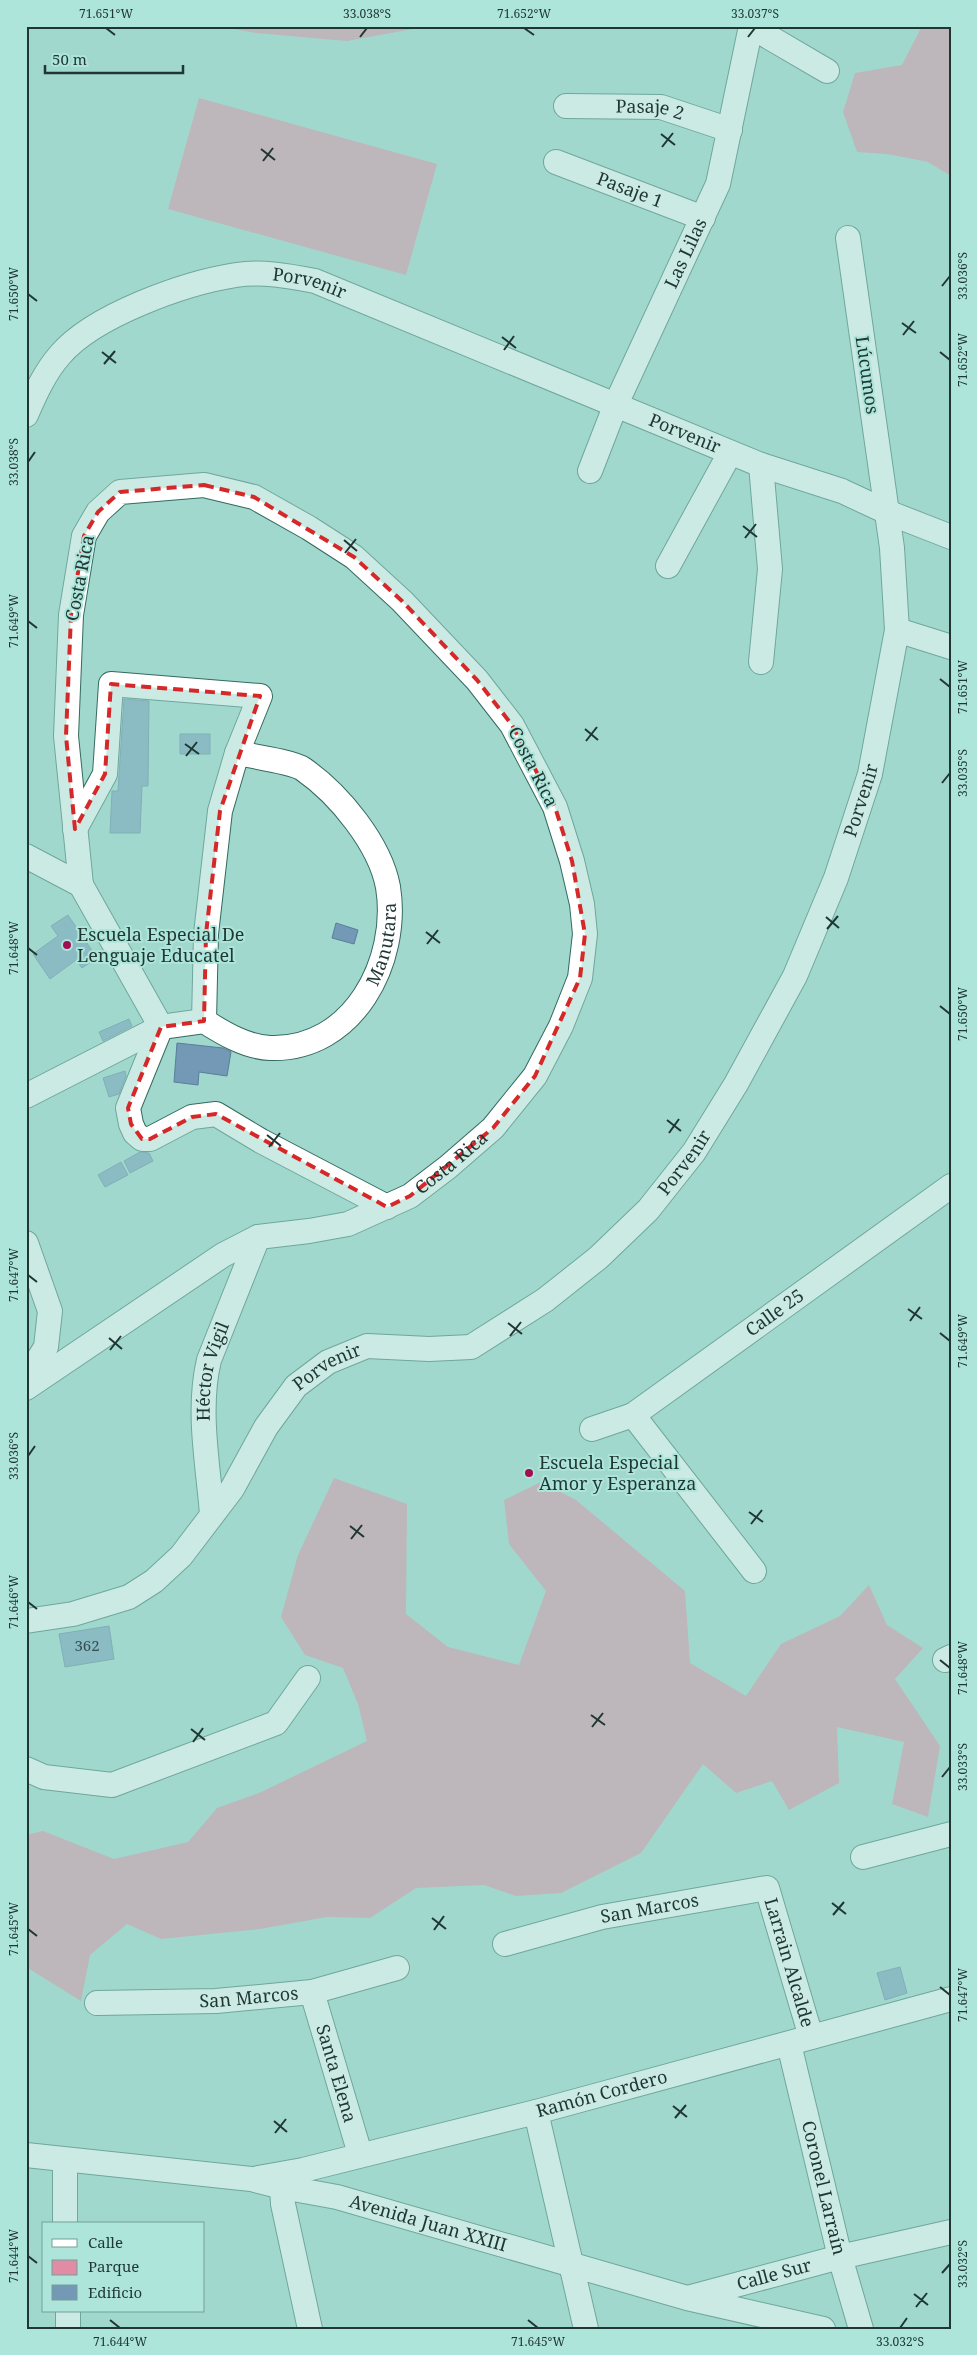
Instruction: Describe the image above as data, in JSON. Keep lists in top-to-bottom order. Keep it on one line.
{"streets":{"street":["Pasaje 2","Pasaje 1","Las Lilas","Porvenir","Lúcumos","Costa Rica","Manutara","Calle 25","Héctor Vigil","San Marcos","Larrain Alcalde","Santa Elena","Ramón Cordero","Coronel Larraín","Avenida Juan XXIII","Calle Sur"]},"crossings":[["Pasaje 2","Las Lilas"],["Pasaje 1","Las Lilas"],["Las Lilas","Porvenir"],["Porvenir","Lúcumos"],["Porvenir","Héctor Vigil"],["Costa Rica","Héctor Vigil"],["San Marcos","Larrain Alcalde"],["San Marcos","Santa Elena"],["Larrain Alcalde","Ramón Cordero"],["Larrain Alcalde","Coronel Larraín"],["Santa Elena","Ramón Cordero"],["Ramón Cordero","Coronel Larraín"],["Ramón Cordero","Avenida Juan XXIII"],["Coronel Larraín","Calle Sur"],["Avenida Juan XXIII","Calle Sur"]],"places":["Escuela Especial De Lenguaje Educatel","Escuela Especial Amor y Esperanza"],"house_numbers":["362"],"legend":["Calle","Parque","Edificio"],"scale_bar":"50 m","coordinates":["71.651°W","33.038°S","71.652°W","33.037°S","33.036°S","71.650°W","71.649°W","33.035°S","71.648°W","71.647°W","71.646°W","33.033°S","71.645°W","71.644°W","33.032°S"]}
